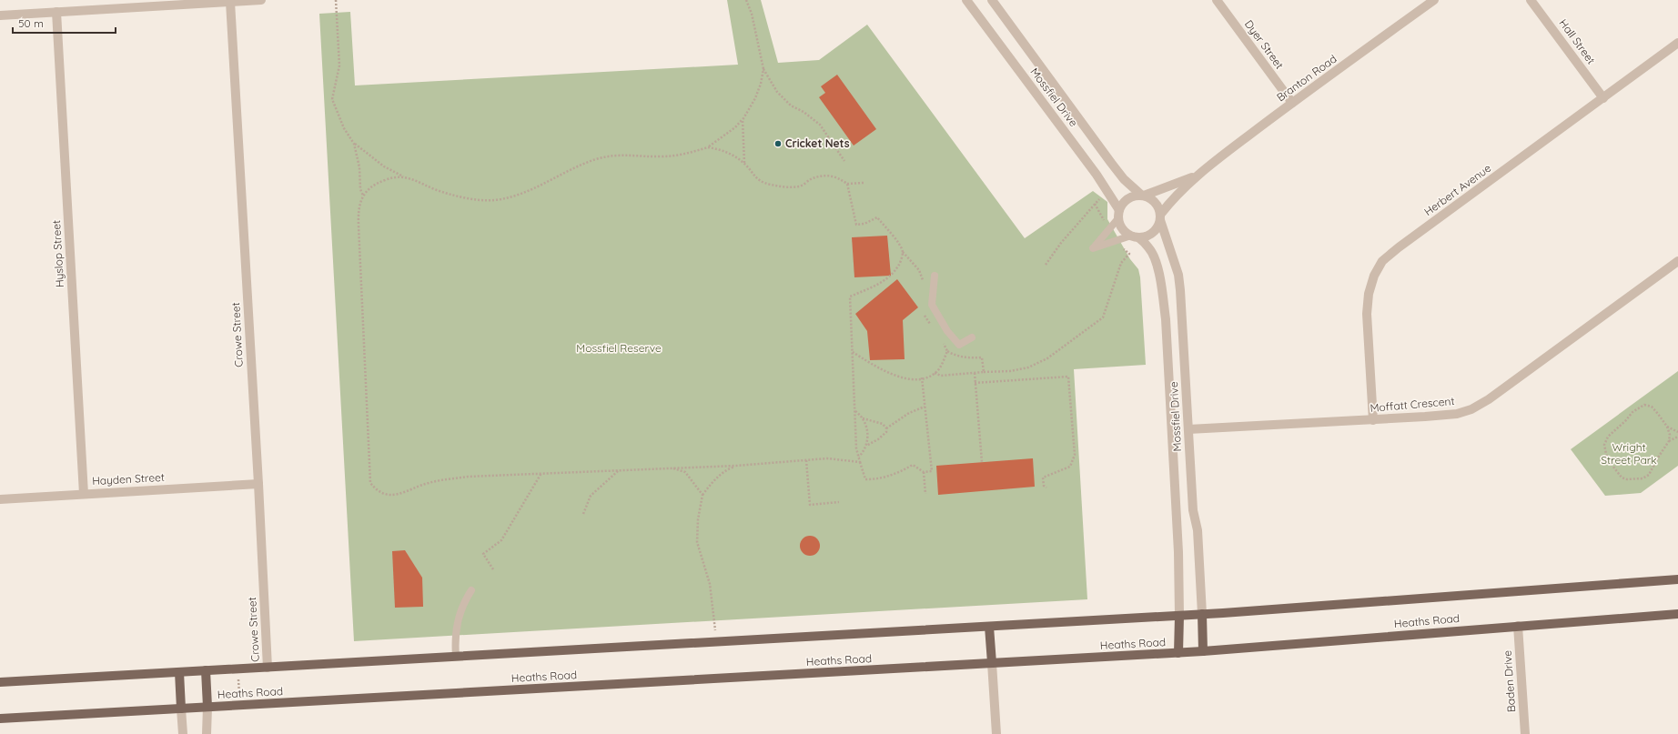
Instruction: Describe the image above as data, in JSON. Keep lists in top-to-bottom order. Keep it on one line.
{"streets":{"main road":["Heaths Road"],"street":["Hall Street","Dyer Street","Branton Road","Mossfiel Drive","Herbert Avenue","Hyslop Street","Crowe Street","Moffatt Crescent","Hayden Street","Baden Drive"]},"crossings":[["Hall Street","Herbert Avenue"],["Dyer Street","Branton Road"],["Branton Road","Mossfiel Drive"],["Mossfiel Drive","Moffatt Crescent"],["Mossfiel Drive","Heaths Road"],["Herbert Avenue","Moffatt Crescent"],["Hyslop Street","Hayden Street"],["Crowe Street","Hayden Street"],["Crowe Street","Heaths Road"],["Heaths Road","Baden Drive"]],"parks":["Mossfiel Reserve","Wright Street Park"],"places":["Cricket Nets"],"scale_bar":"50 m"}
